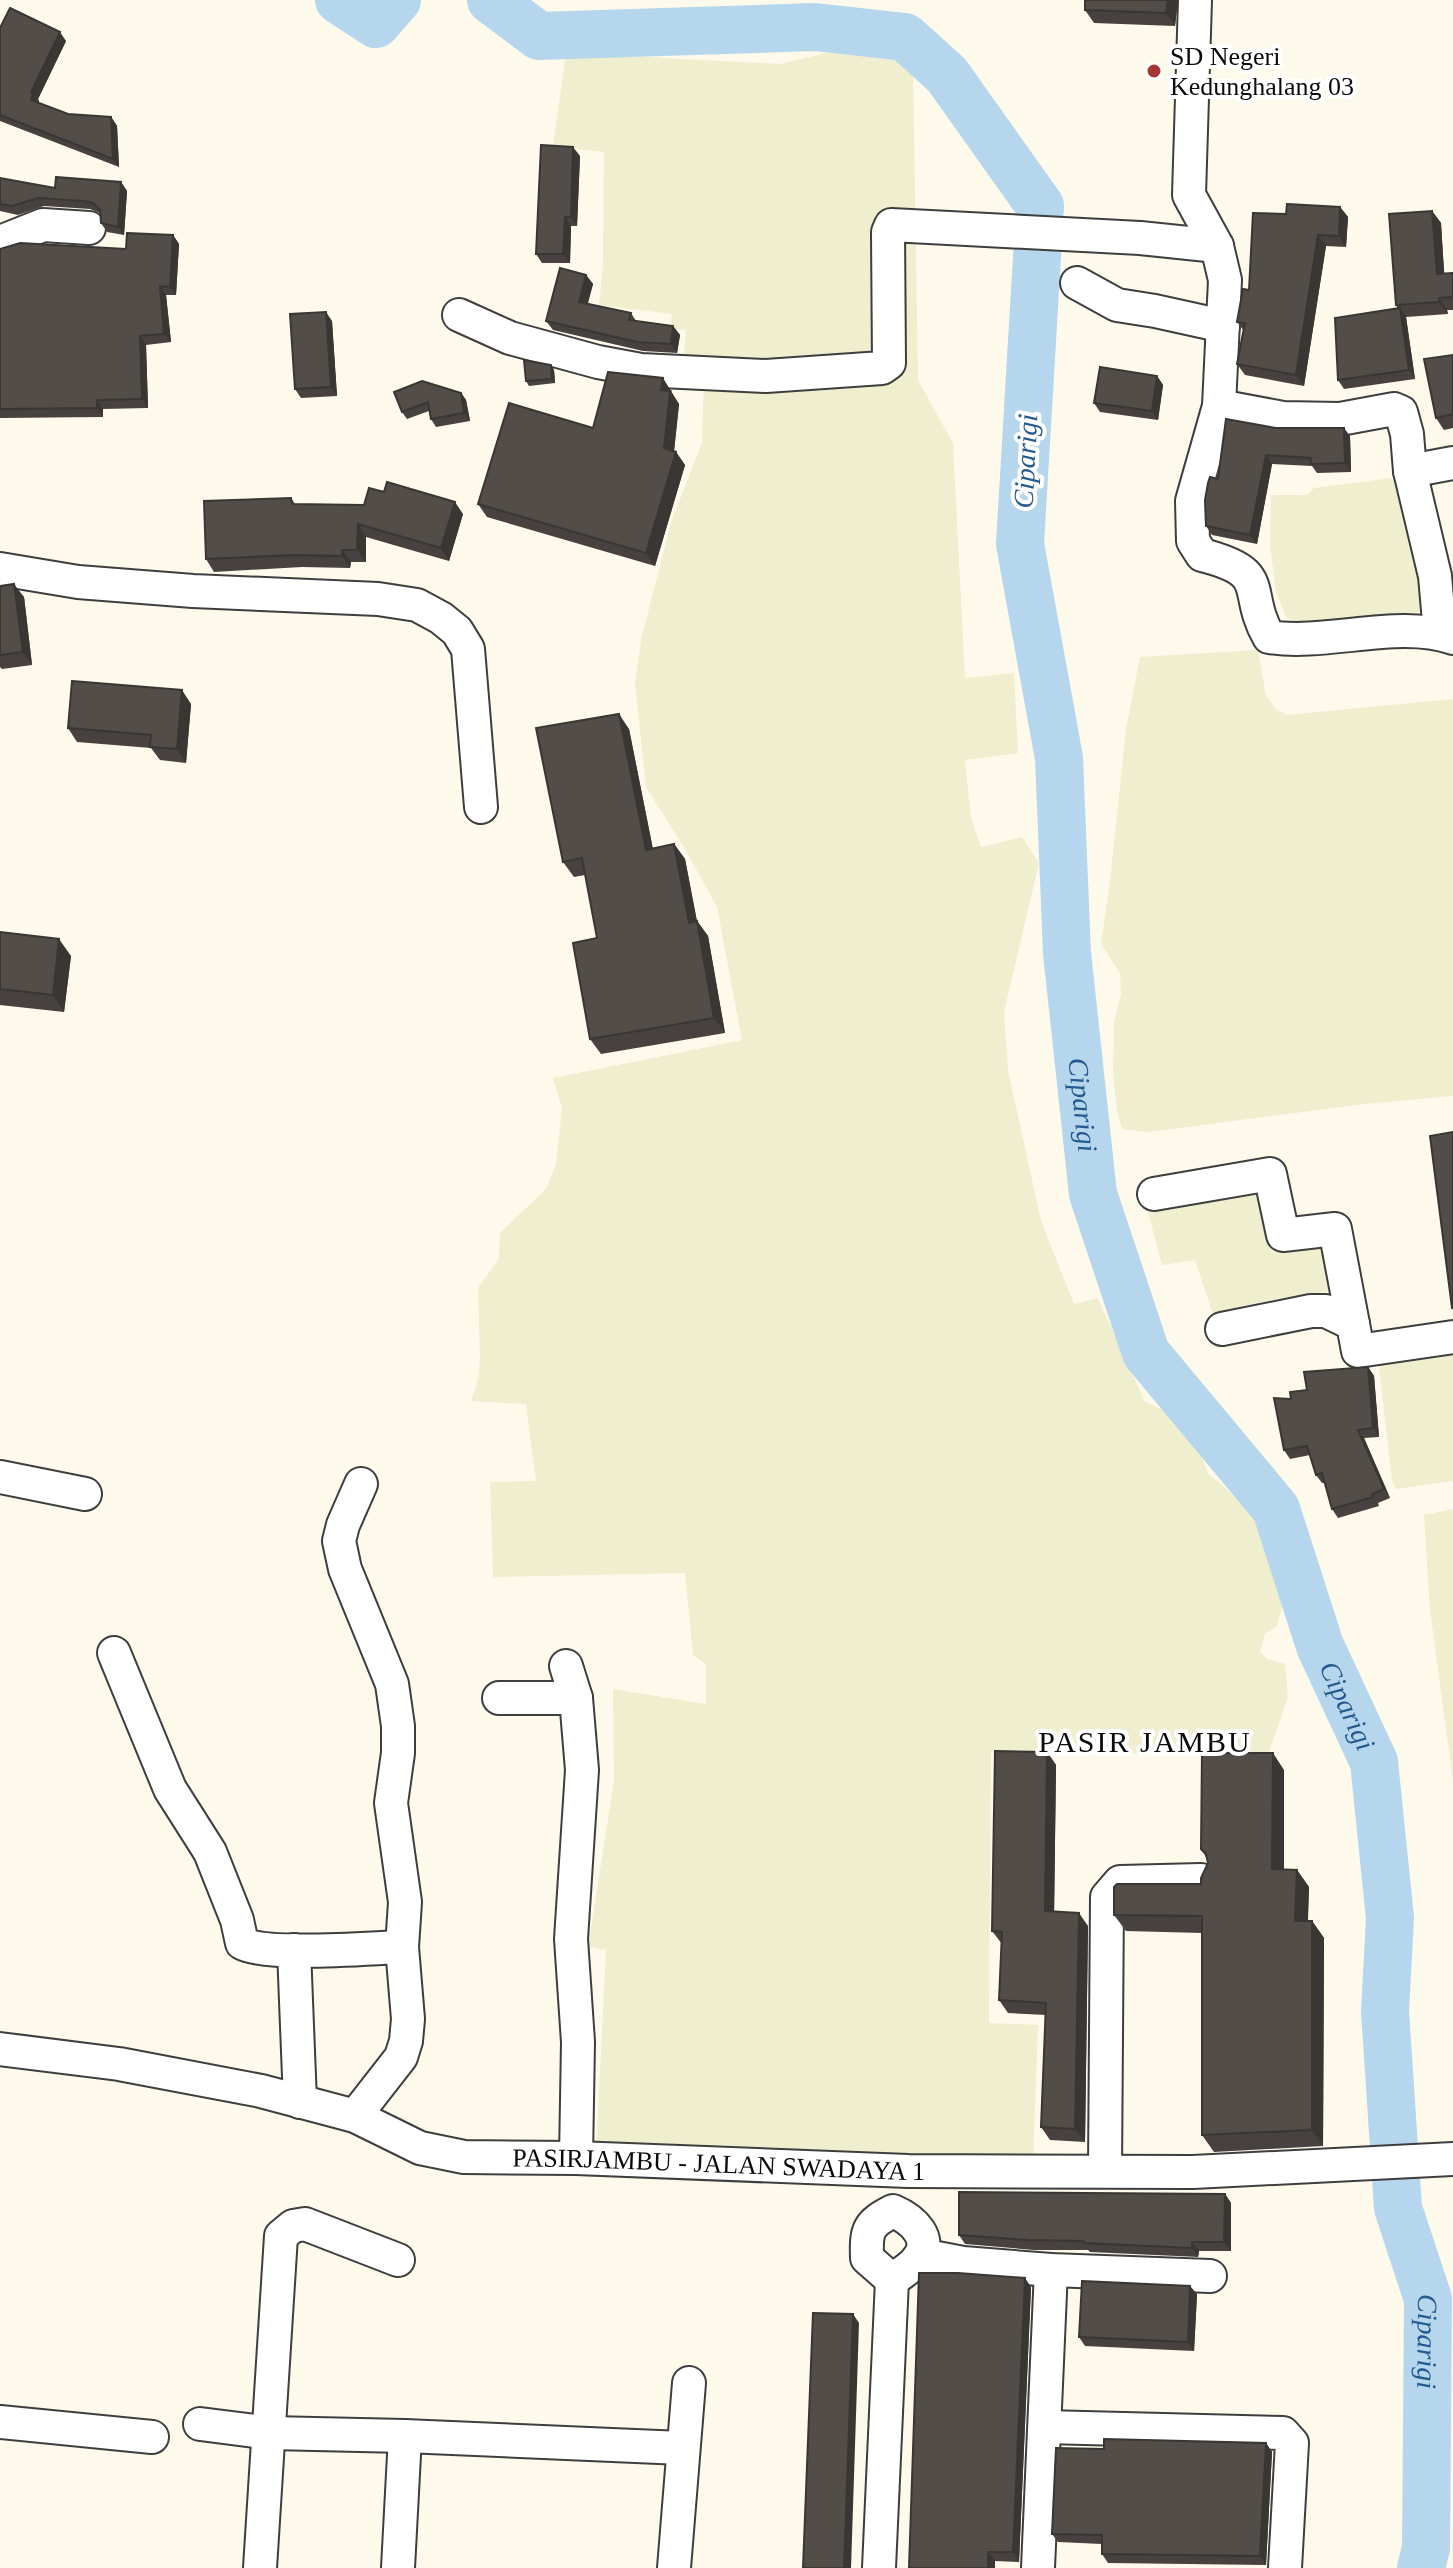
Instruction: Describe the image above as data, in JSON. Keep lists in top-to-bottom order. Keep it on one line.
{"streets":{"street":["PASIRJAMBU - JALAN SWADAYA 1"]},"districts":["PASIR JAMBU"],"water":["Ciparigi"],"places":["SD Negeri Kedunghalang 03"]}
